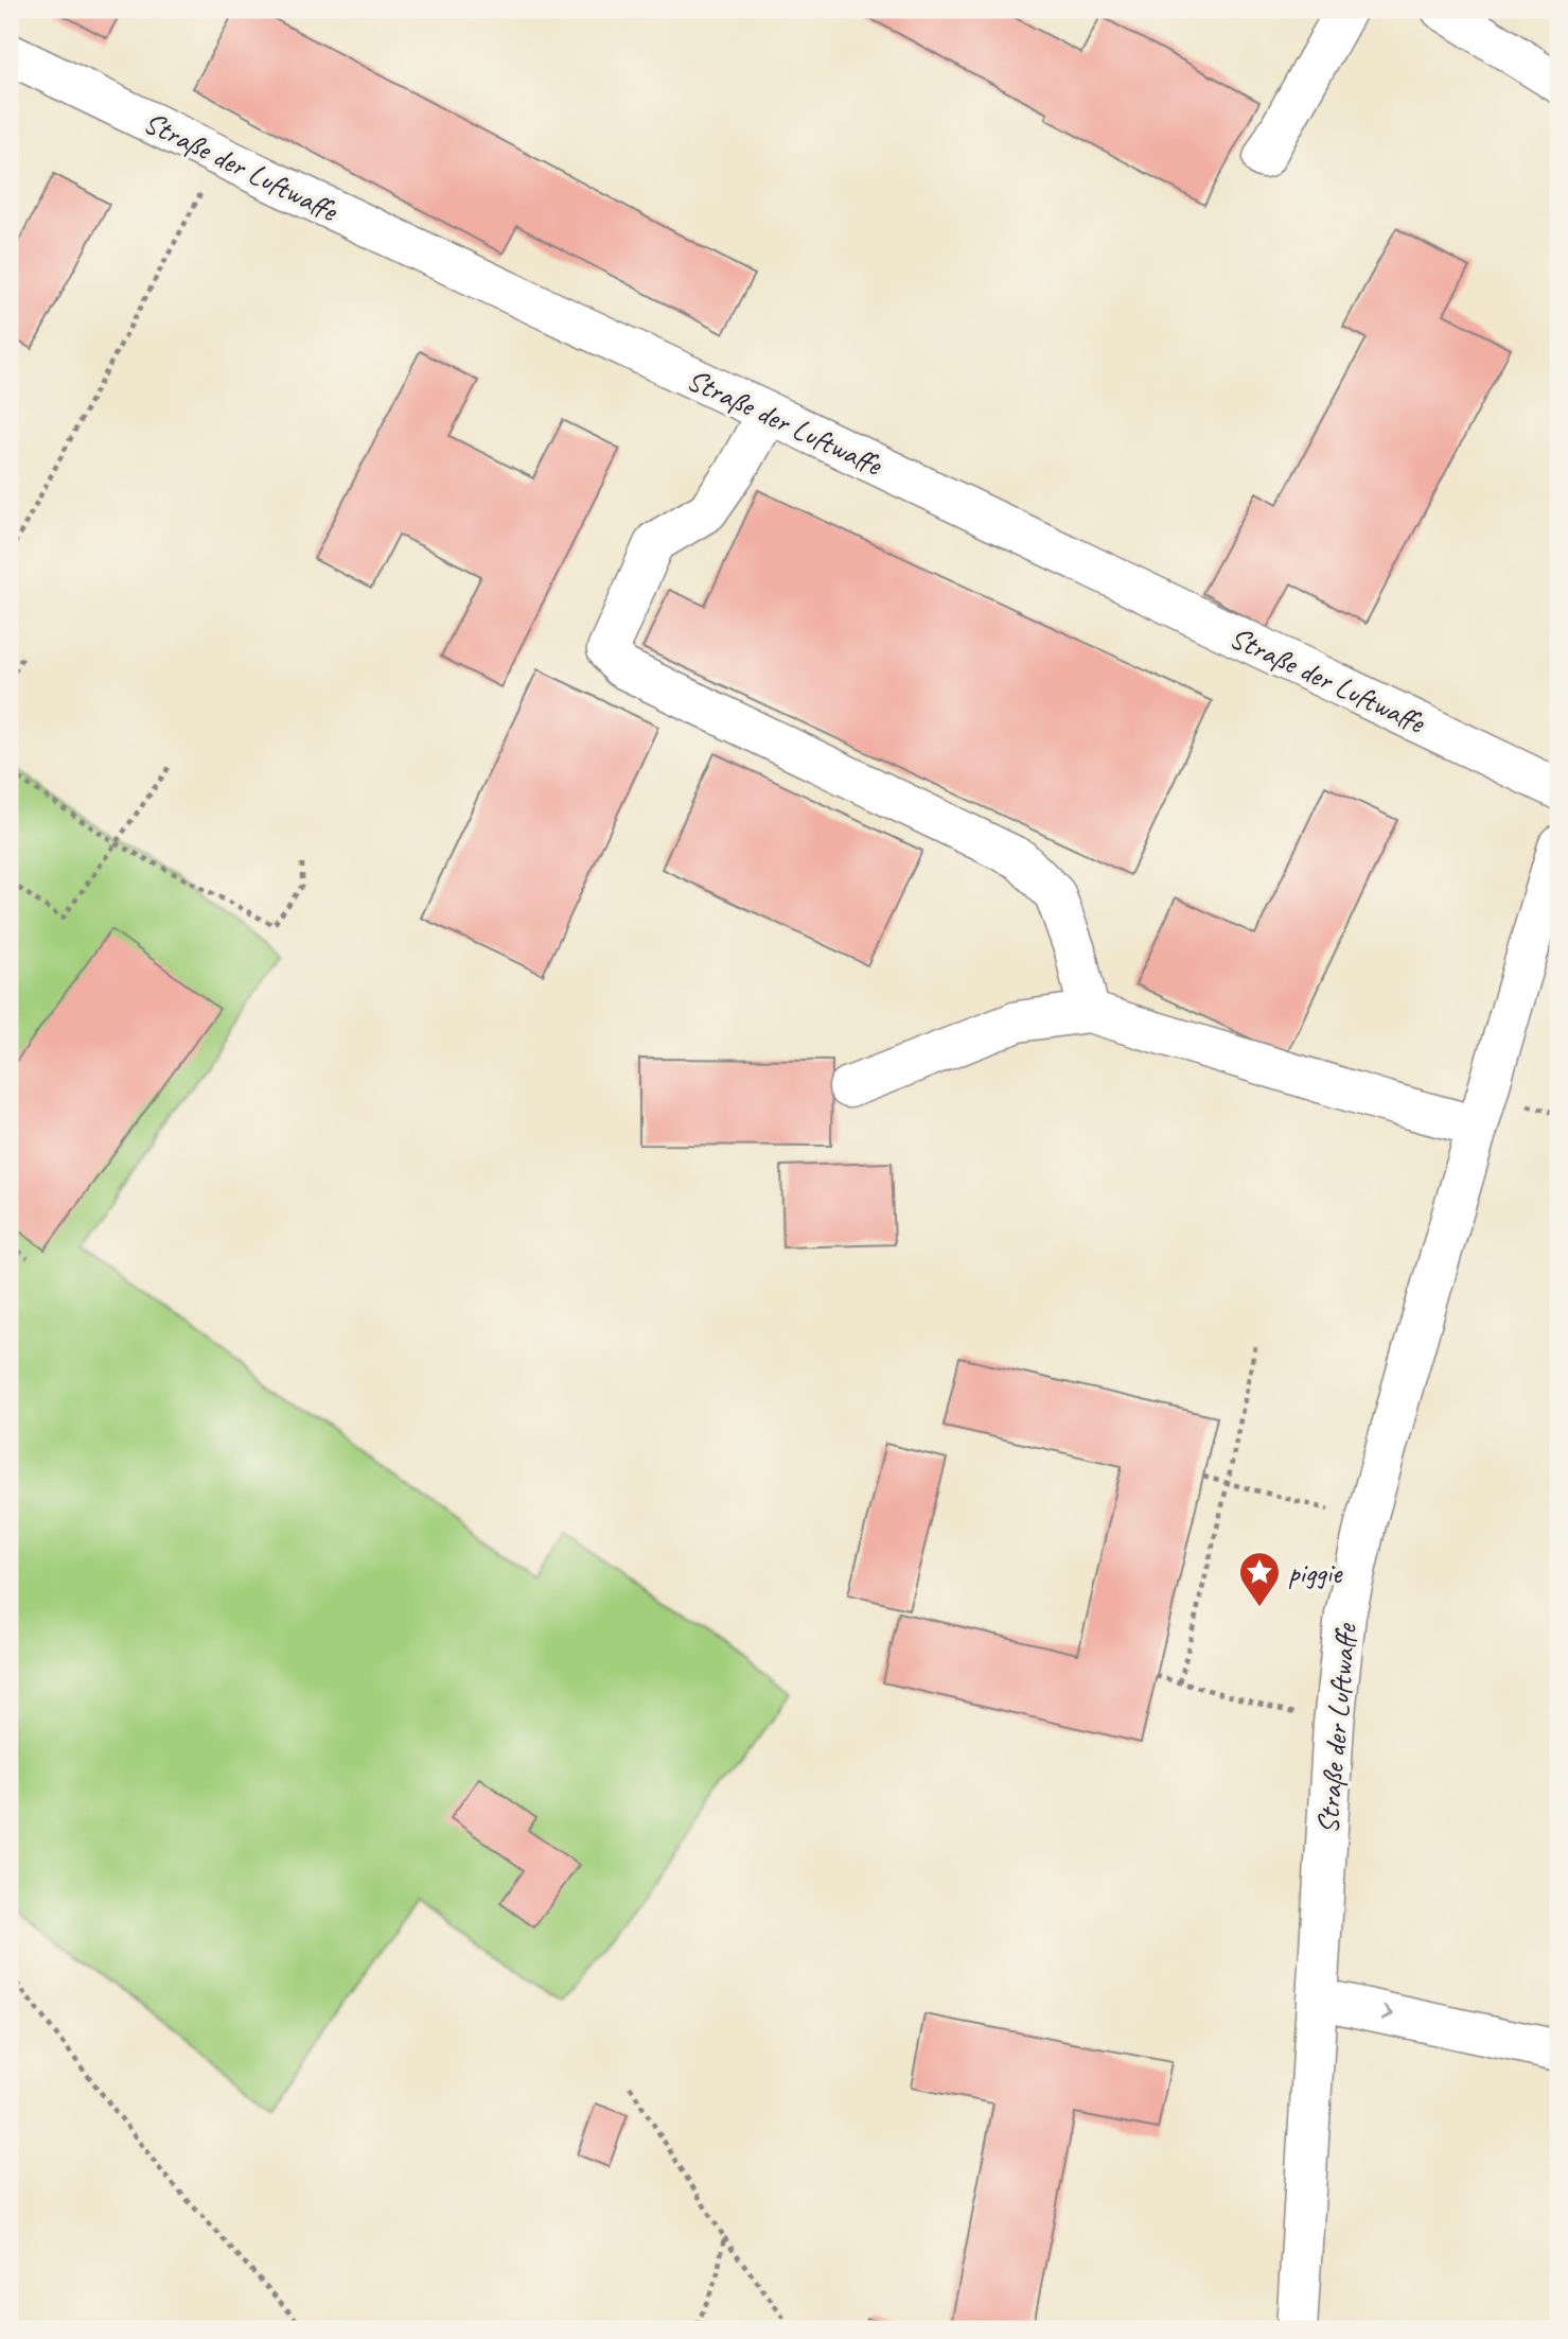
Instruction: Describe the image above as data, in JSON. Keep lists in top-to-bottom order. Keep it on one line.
{"streets":{"street":["Straße der Luftwaffe"]},"places":{"place":["piggie"]}}
